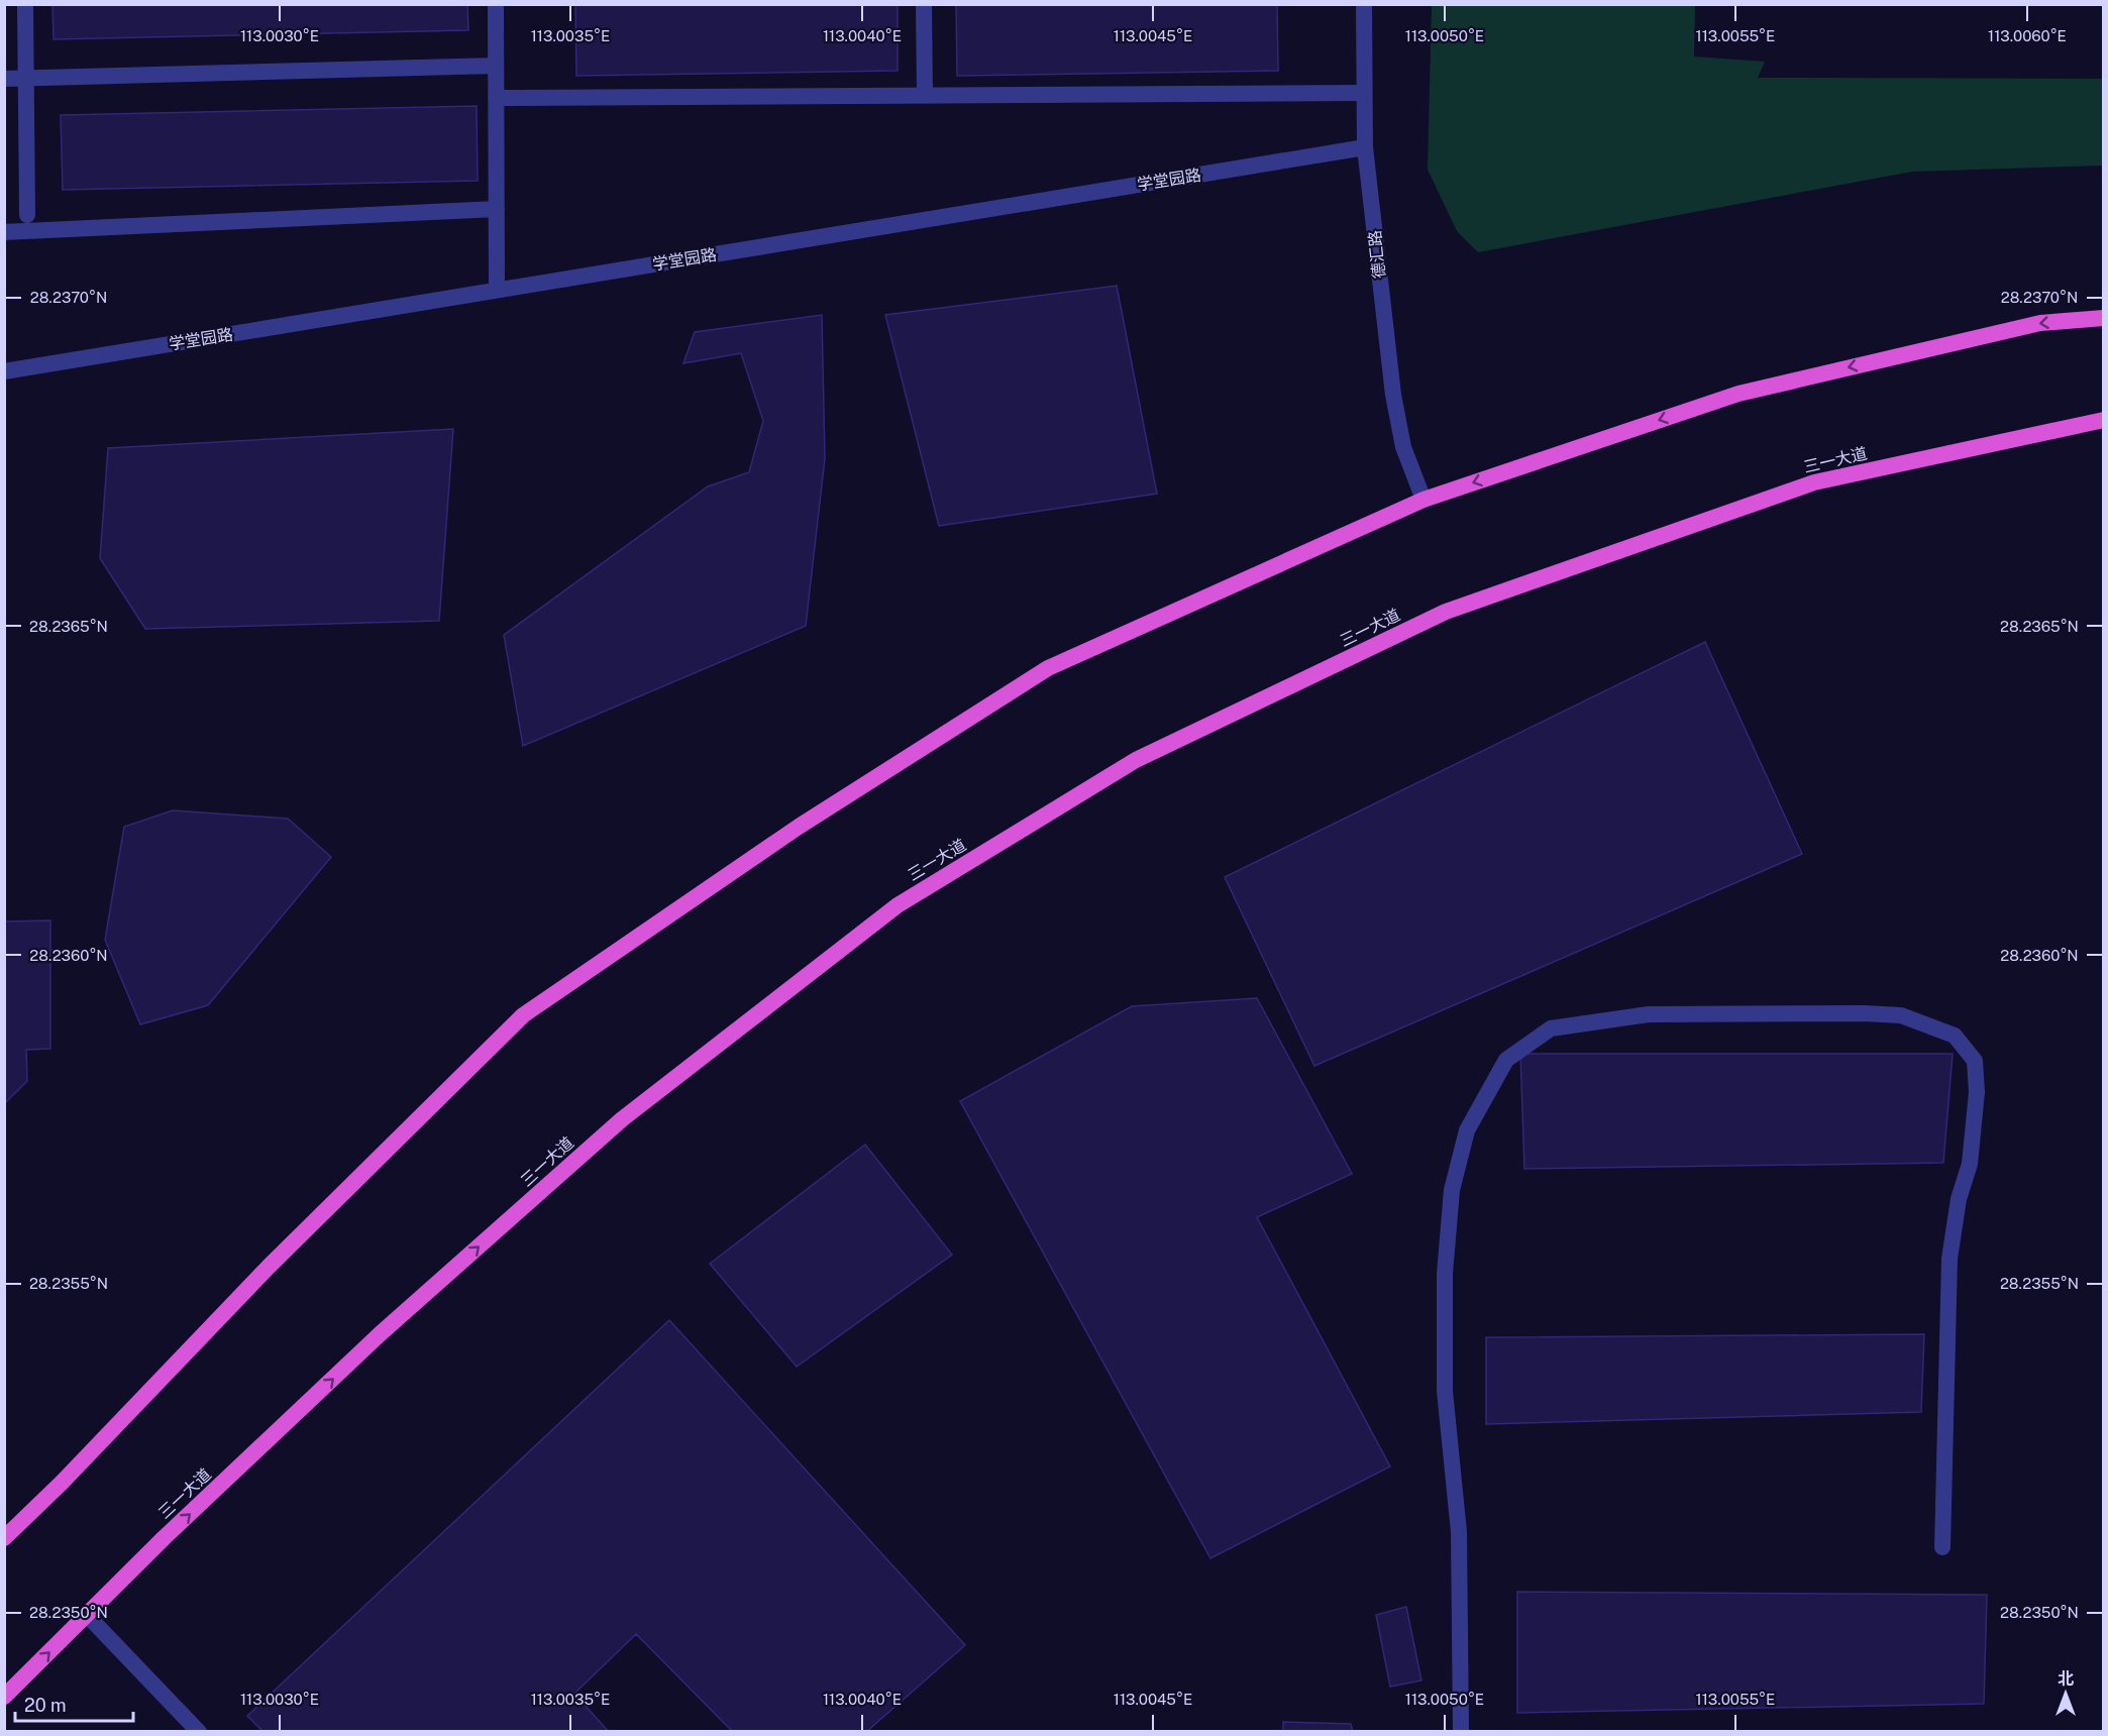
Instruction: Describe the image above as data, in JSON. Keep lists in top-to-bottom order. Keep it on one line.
{"streets":{"highway":["三一大道"],"street":["学堂园路","德汇路"]},"crossings":[["学堂园路","德汇路"]],"scale_bar":"20 m","north":"top","coordinates":["113.0030°E","113.0035°E","113.0040°E","113.0045°E","113.0050°E","113.0055°E","113.0060°E","28.2370°N","28.2365°N","28.2360°N","28.2355°N","28.2350°N"]}
